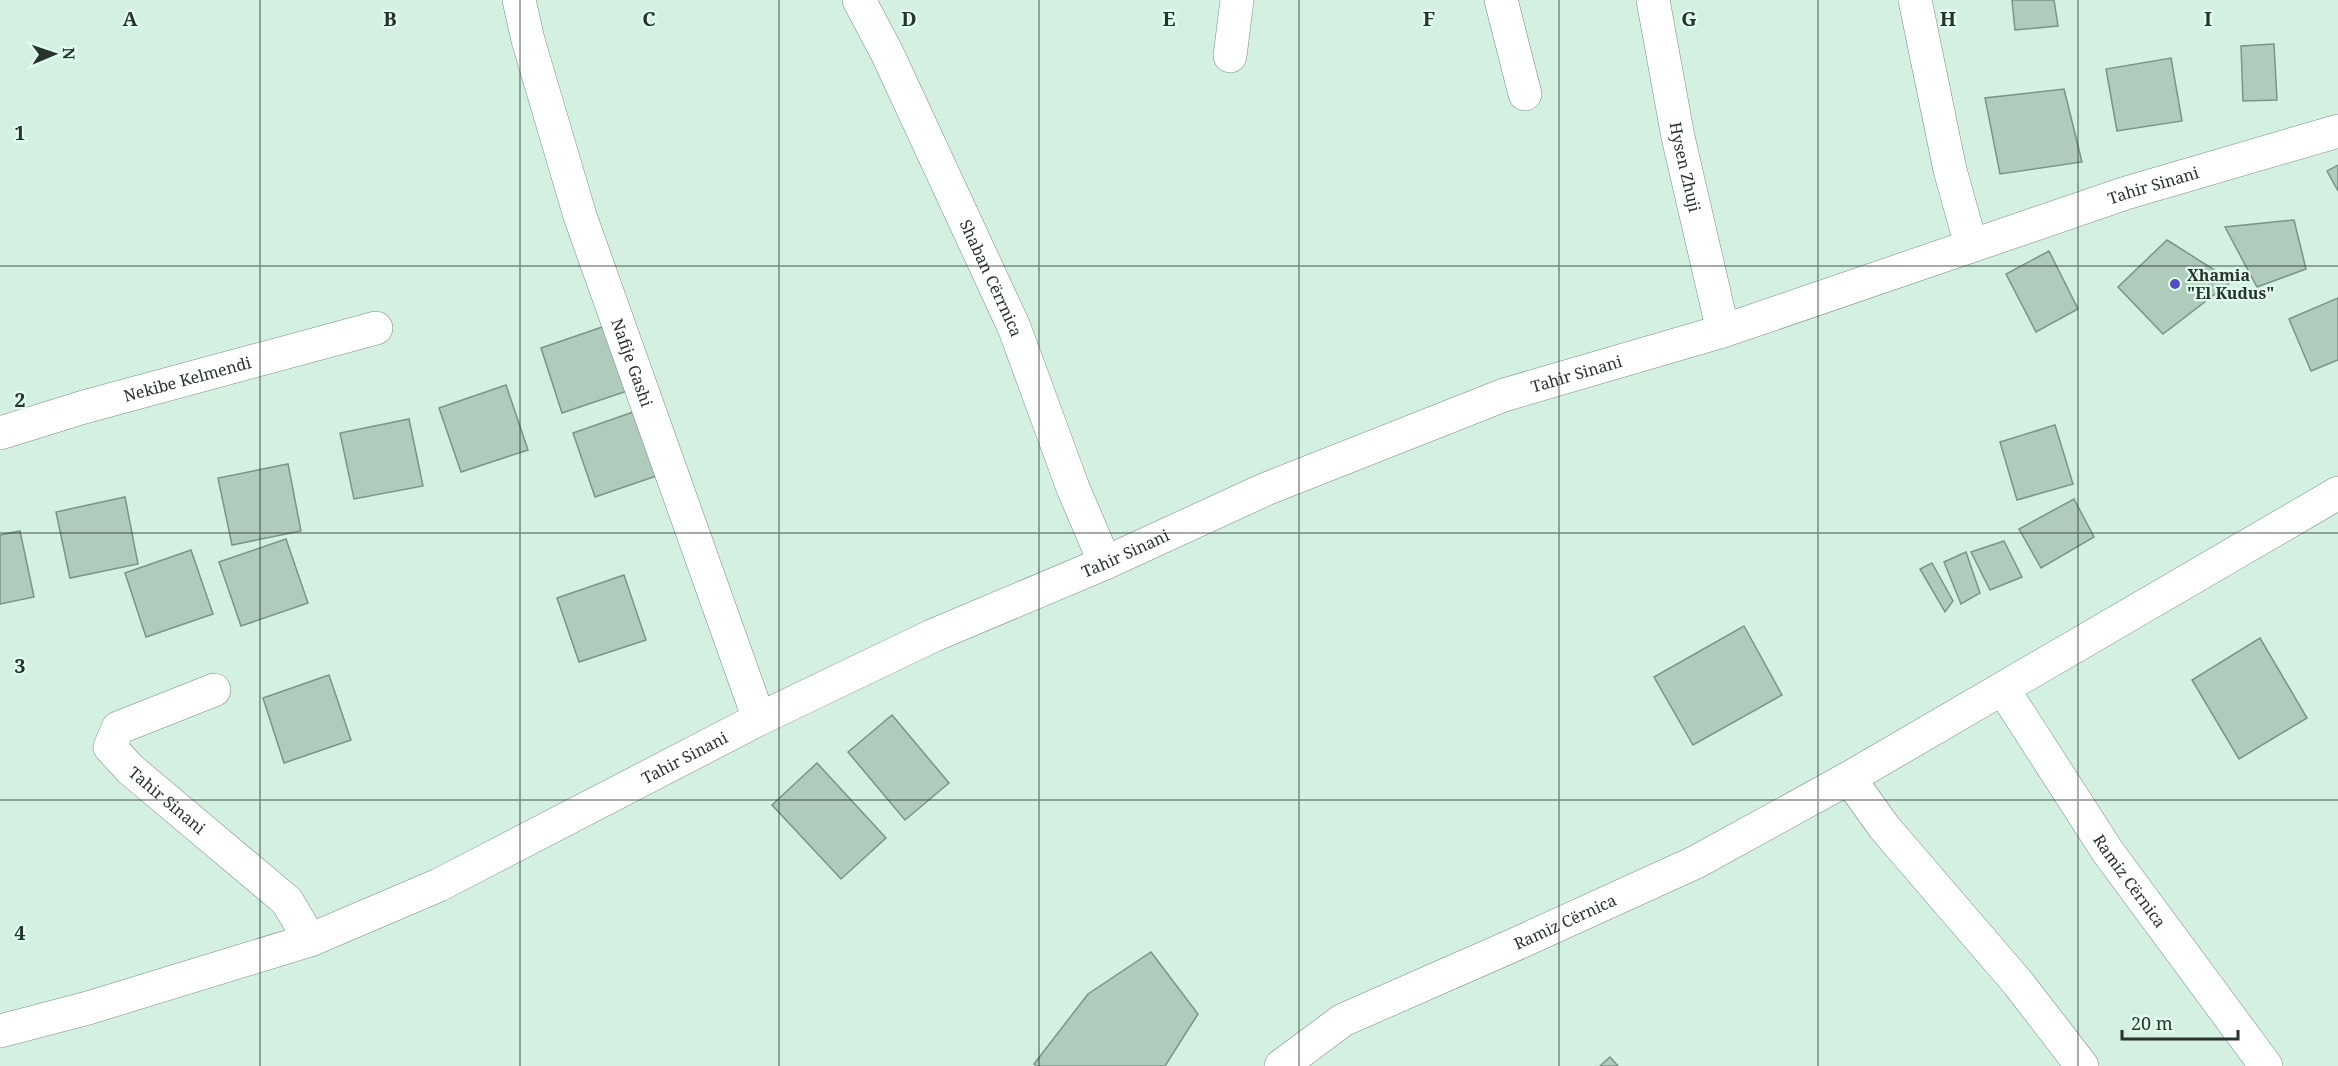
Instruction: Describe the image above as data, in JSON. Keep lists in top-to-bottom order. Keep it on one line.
{"streets":{"street":["Hysen Zhuji","Tahir Sinani","Shaban Cërrnica","Nafije Gashi","Nekibe Kelmendi","Ramiz Cërnica"]},"crossings":[["Hysen Zhuji","Tahir Sinani"],["Tahir Sinani","Shaban Cërrnica"],["Tahir Sinani","Nafije Gashi"]],"places":["Xhamia \"El Kudus\""],"scale_bar":"20 m","north":"right","grid":{"columns":["A","B","C","D","E","F","G","H","I"],"rows":["1","2","3","4"]}}
